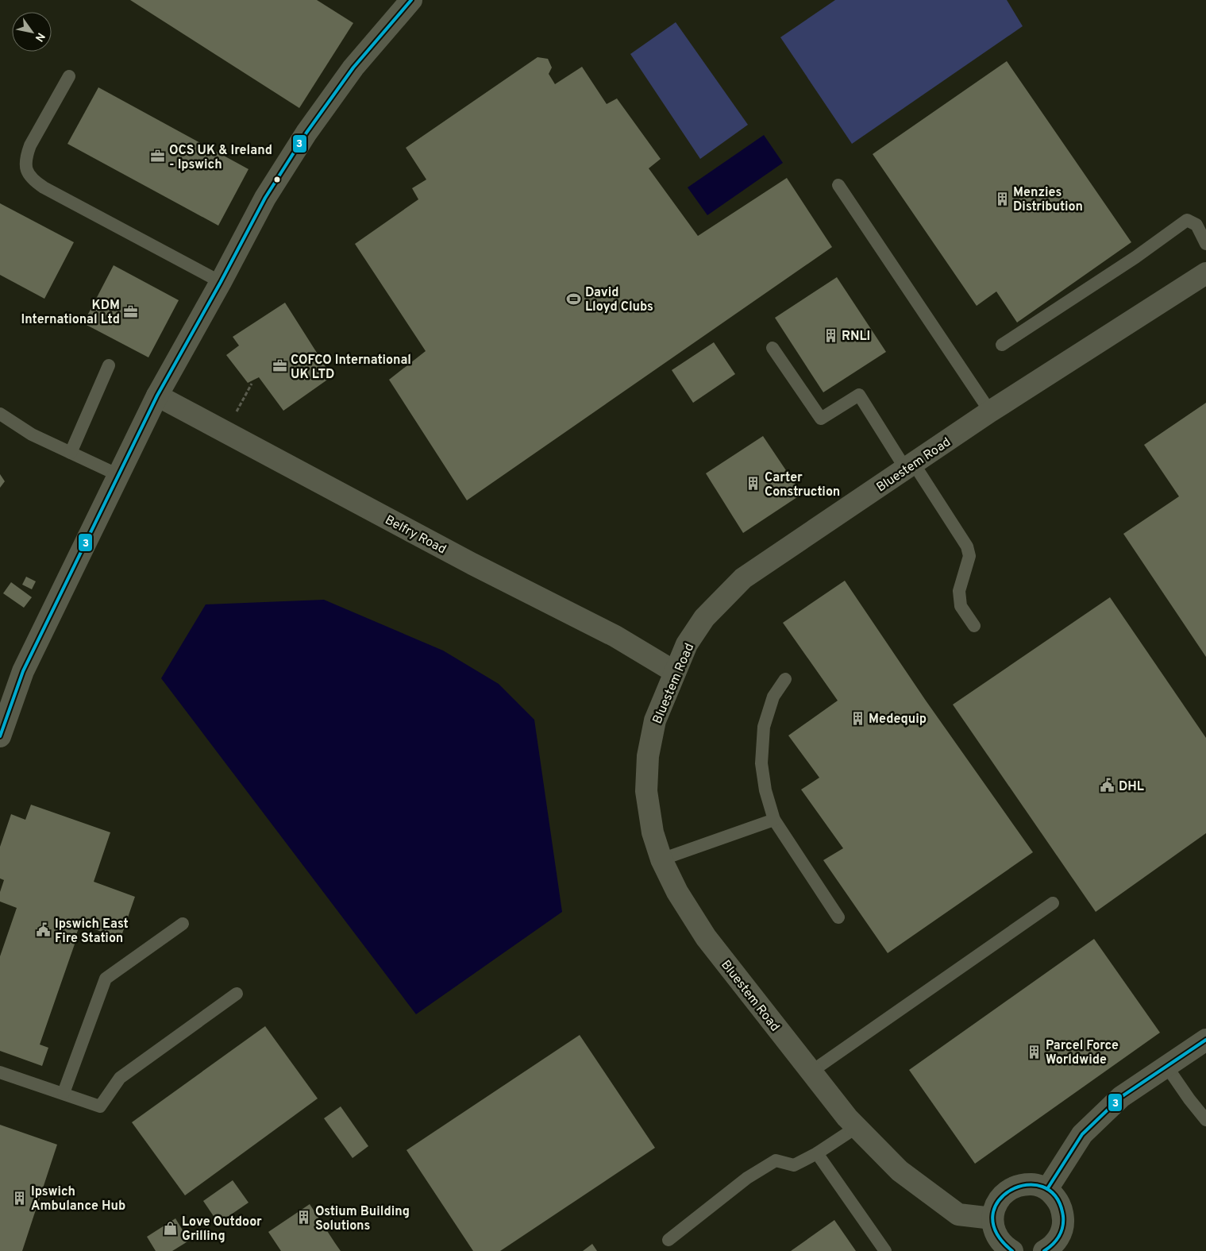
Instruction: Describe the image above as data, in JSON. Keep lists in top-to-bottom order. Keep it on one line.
{"streets":{"street":["Bluestem Road","Belfry Road"]},"crossings":[["Bluestem Road","Belfry Road"]],"places":{"office":["OCS UK & Ireland - Ipswich","KDM International Ltd","COFCO International UK LTD"],"building":["Menzies Distribution","RNLI","Carter Construction","Medequip","Parcel Force Worldwide","Ipswich Ambulance Hub","Ostium Building Solutions"],"sports":["David Lloyd Clubs"],"public building":["DHL","Ipswich East Fire Station"],"shop":["Love Outdoor Grilling"]},"lines":["transit line 3"],"north":"bottom right"}
